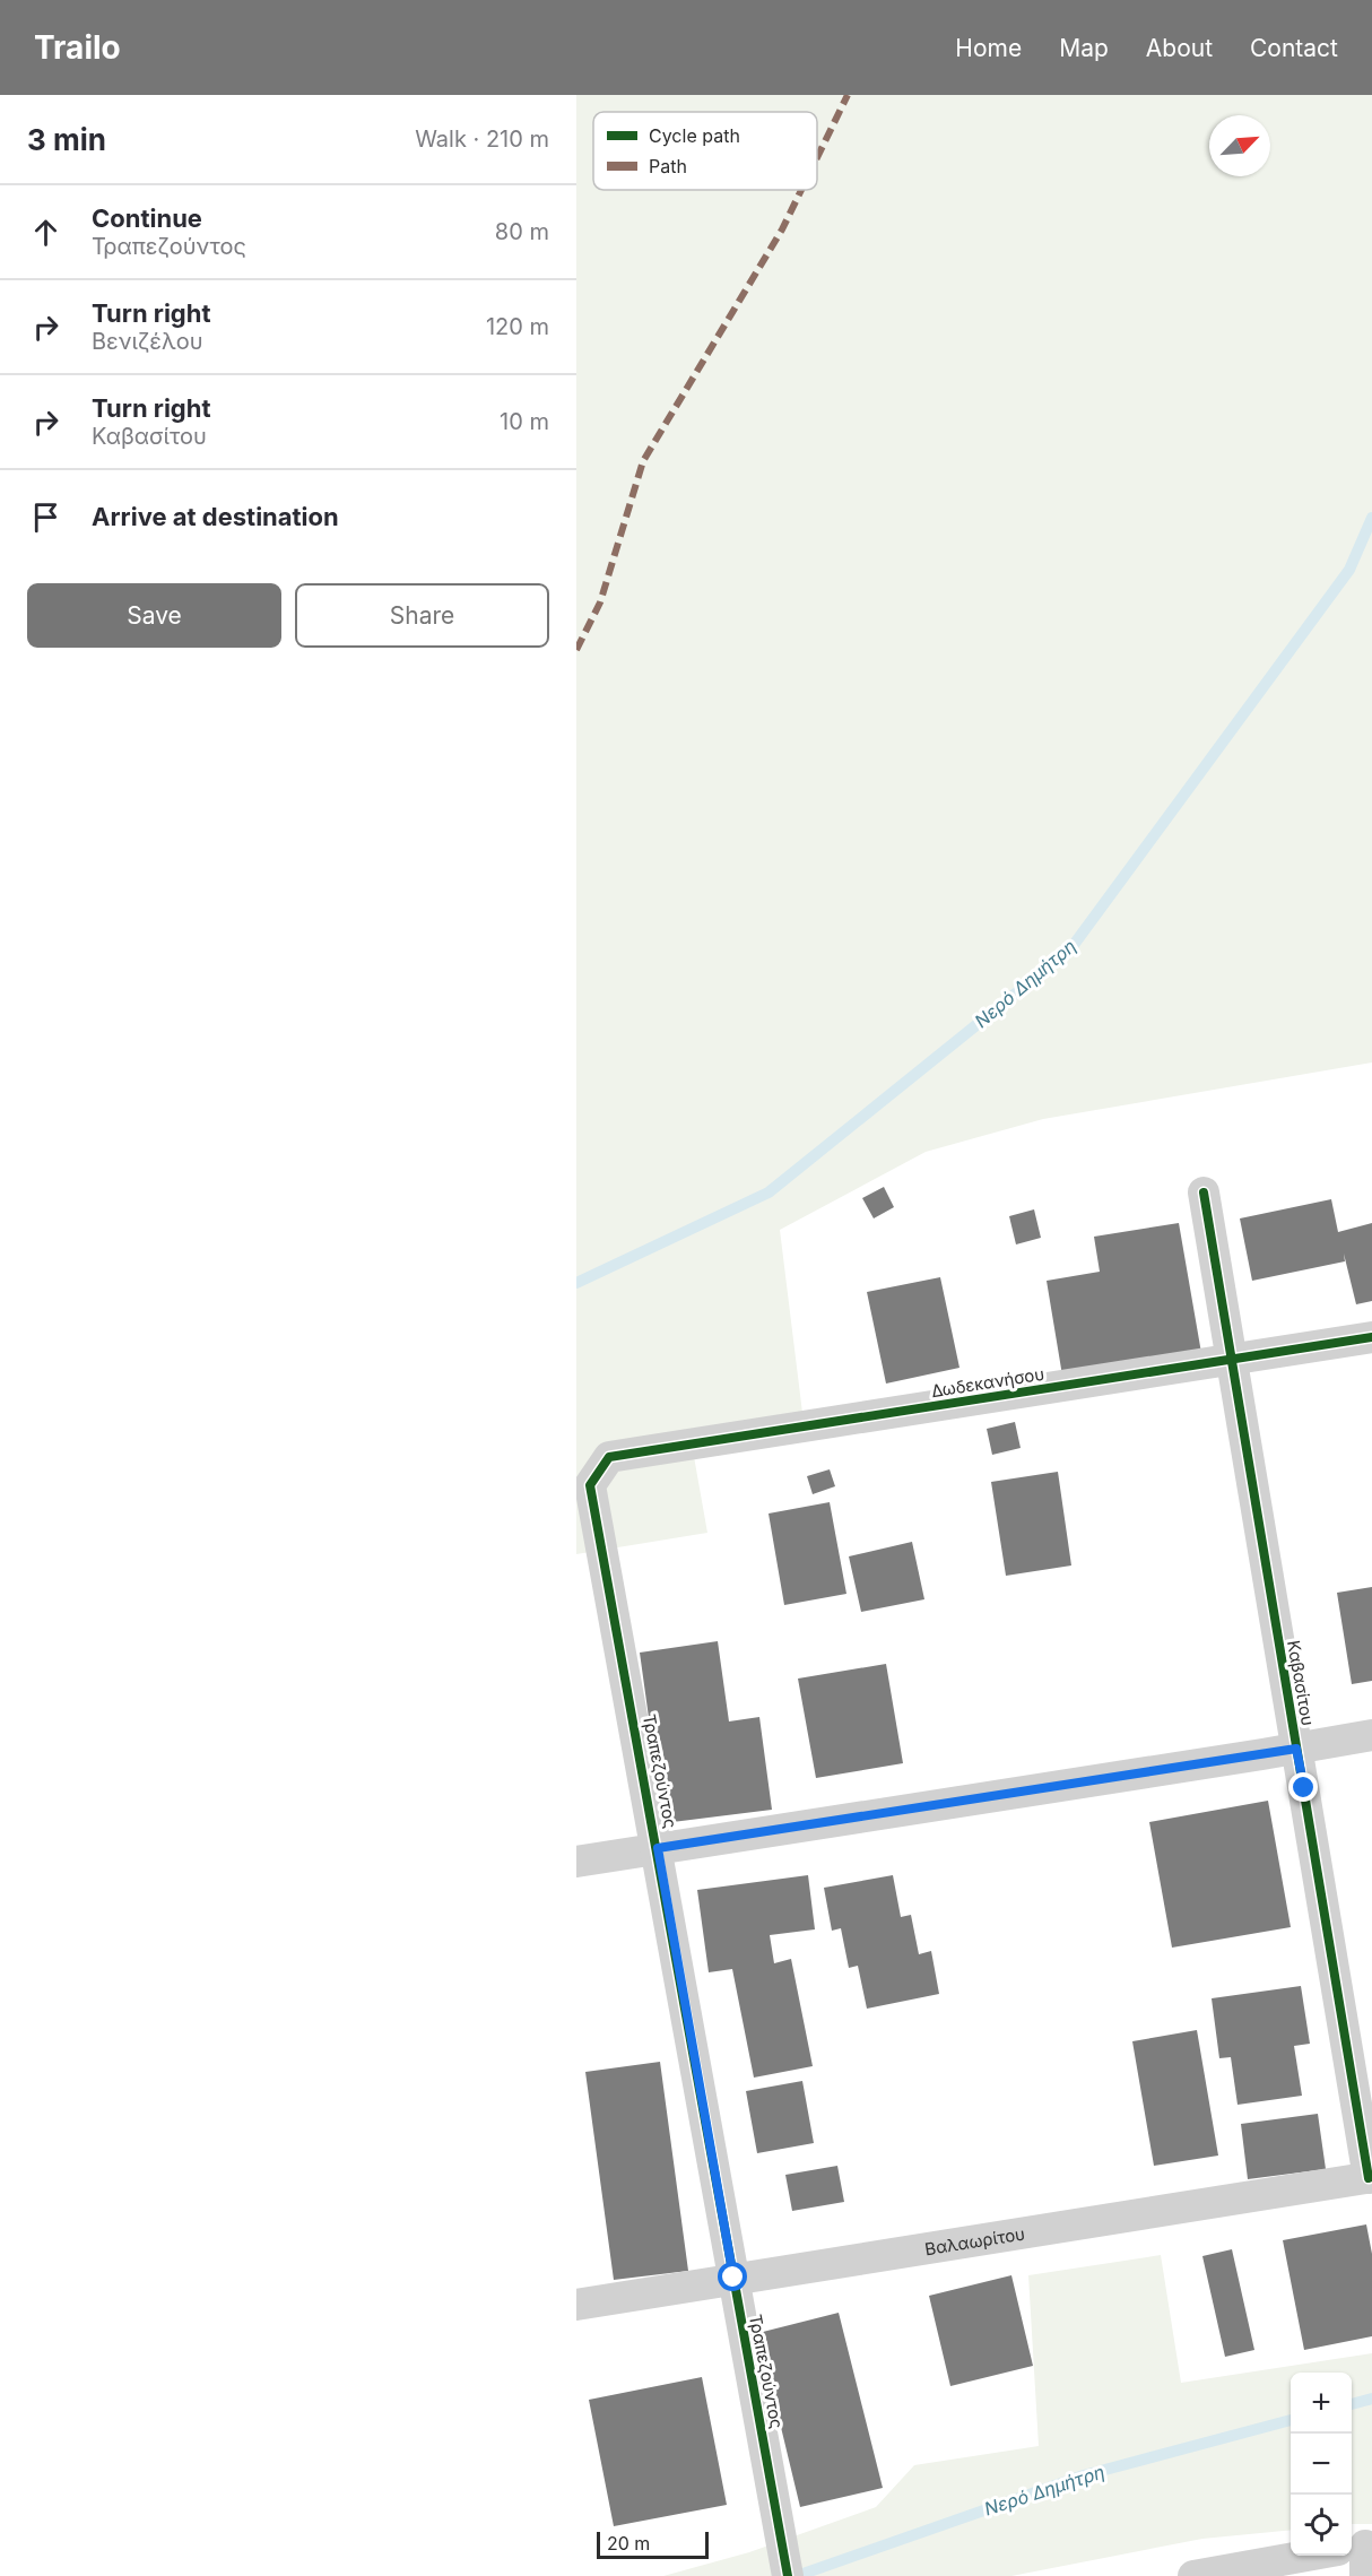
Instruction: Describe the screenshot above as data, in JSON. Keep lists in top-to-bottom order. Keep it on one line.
{"streets":{"street":["Δωδεκανήσου","Καβασίτου","Τραπεζούντος","Βαλαωρίτου"]},"crossings":[["Δωδεκανήσου","Καβασίτου"],["Δωδεκανήσου","Τραπεζούντος"],["Καβασίτου","Βαλαωρίτου"],["Τραπεζούντος","Βαλαωρίτου"]],"water":["Νερό Δημήτρη"],"legend":["Cycle path","Path"],"scale_bar":"20 m","north":"top right","page":{"header":"Trailo","nav":["Home","Map","About","Contact"],"heading":["3 min","Walk · 210 m"],"list":[["Continue","Τραπεζούντος","80 m"],["Turn right","Βενιζέλου","120 m"],["Turn right","Καβασίτου","10 m"],"Arrive at destination"],"buttons":["Save","Share"],"map_buttons":["+","−"],"scale":"20 m"}}
